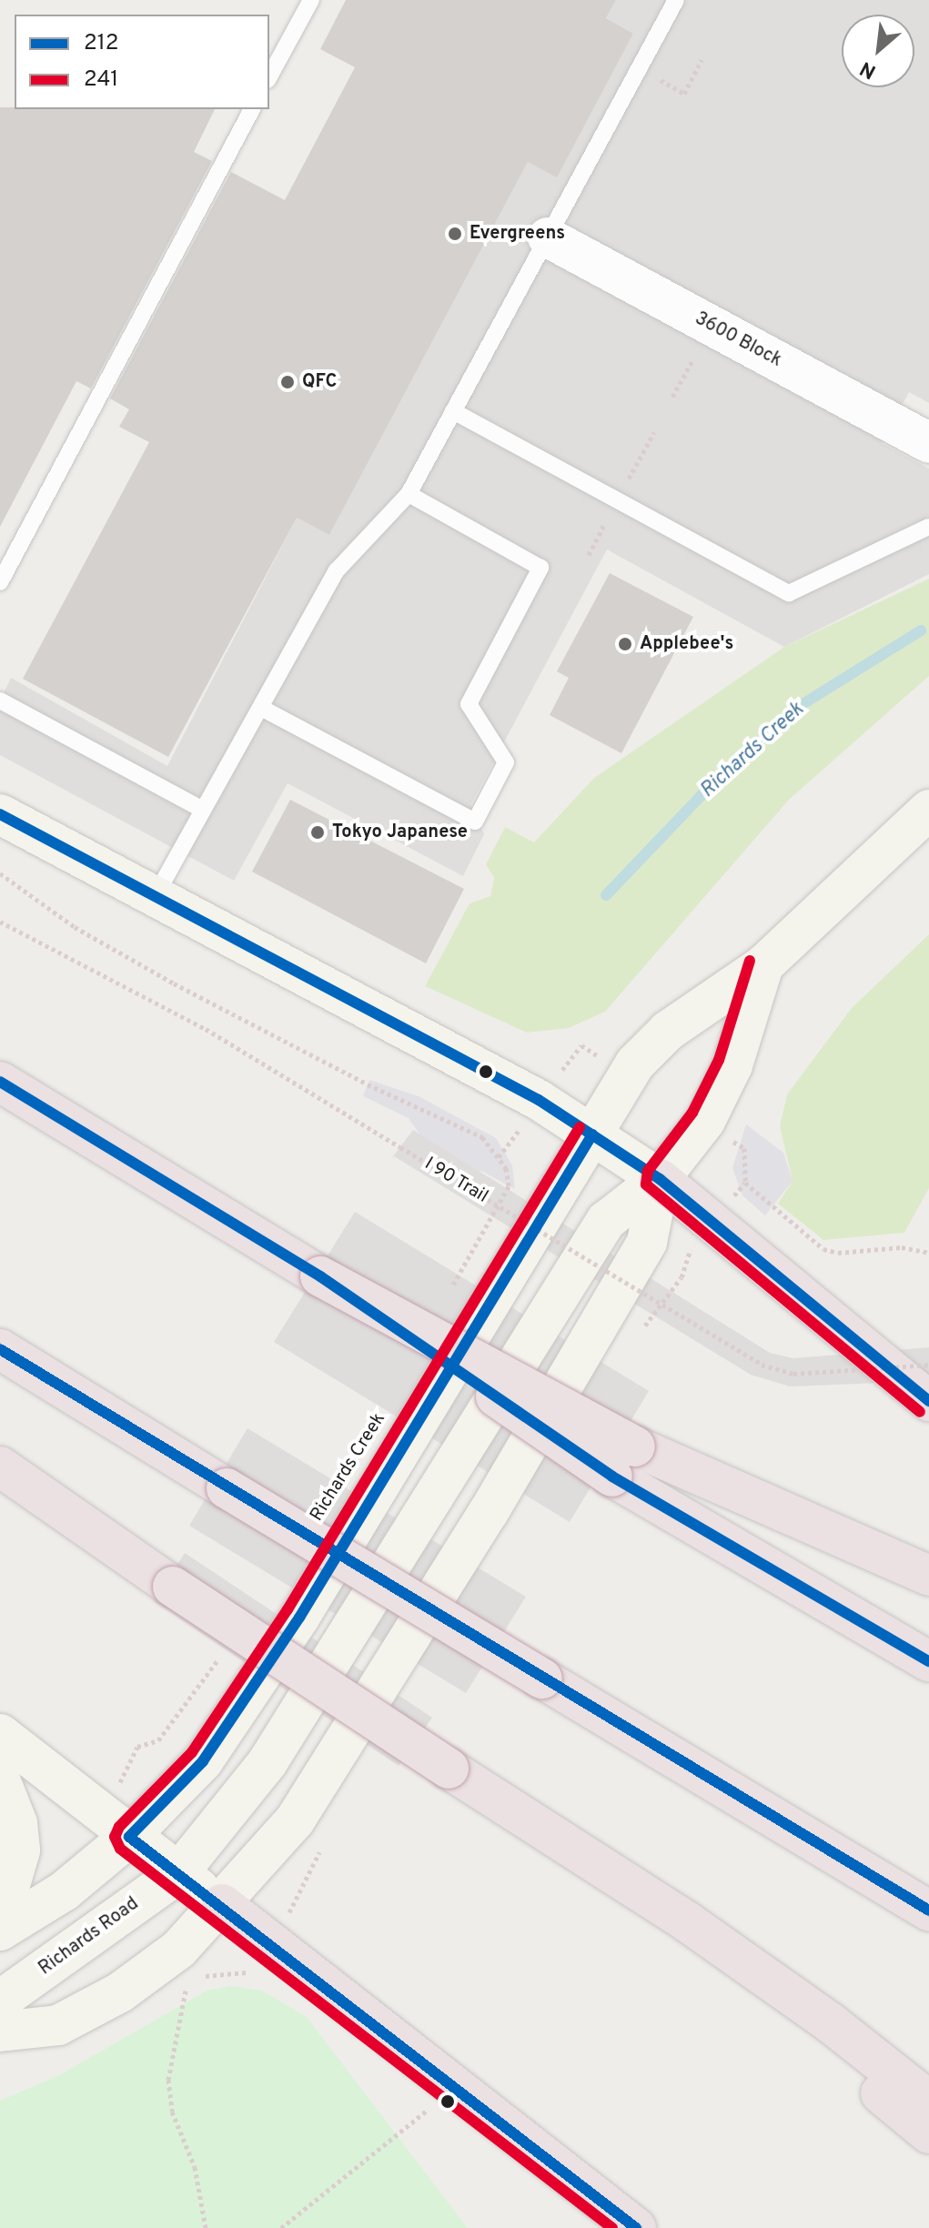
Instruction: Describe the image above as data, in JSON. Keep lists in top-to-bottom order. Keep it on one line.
{"streets":{"main road":["Richards Road"],"street":["3600 Block"],"path":["I 90 Trail"]},"water":["Richards Creek"],"places":["Evergreens","QFC","Applebee's","Tokyo Japanese"],"lines":["transit line 212","transit line 241"],"legend":["212","241"],"north":"bottom left"}
